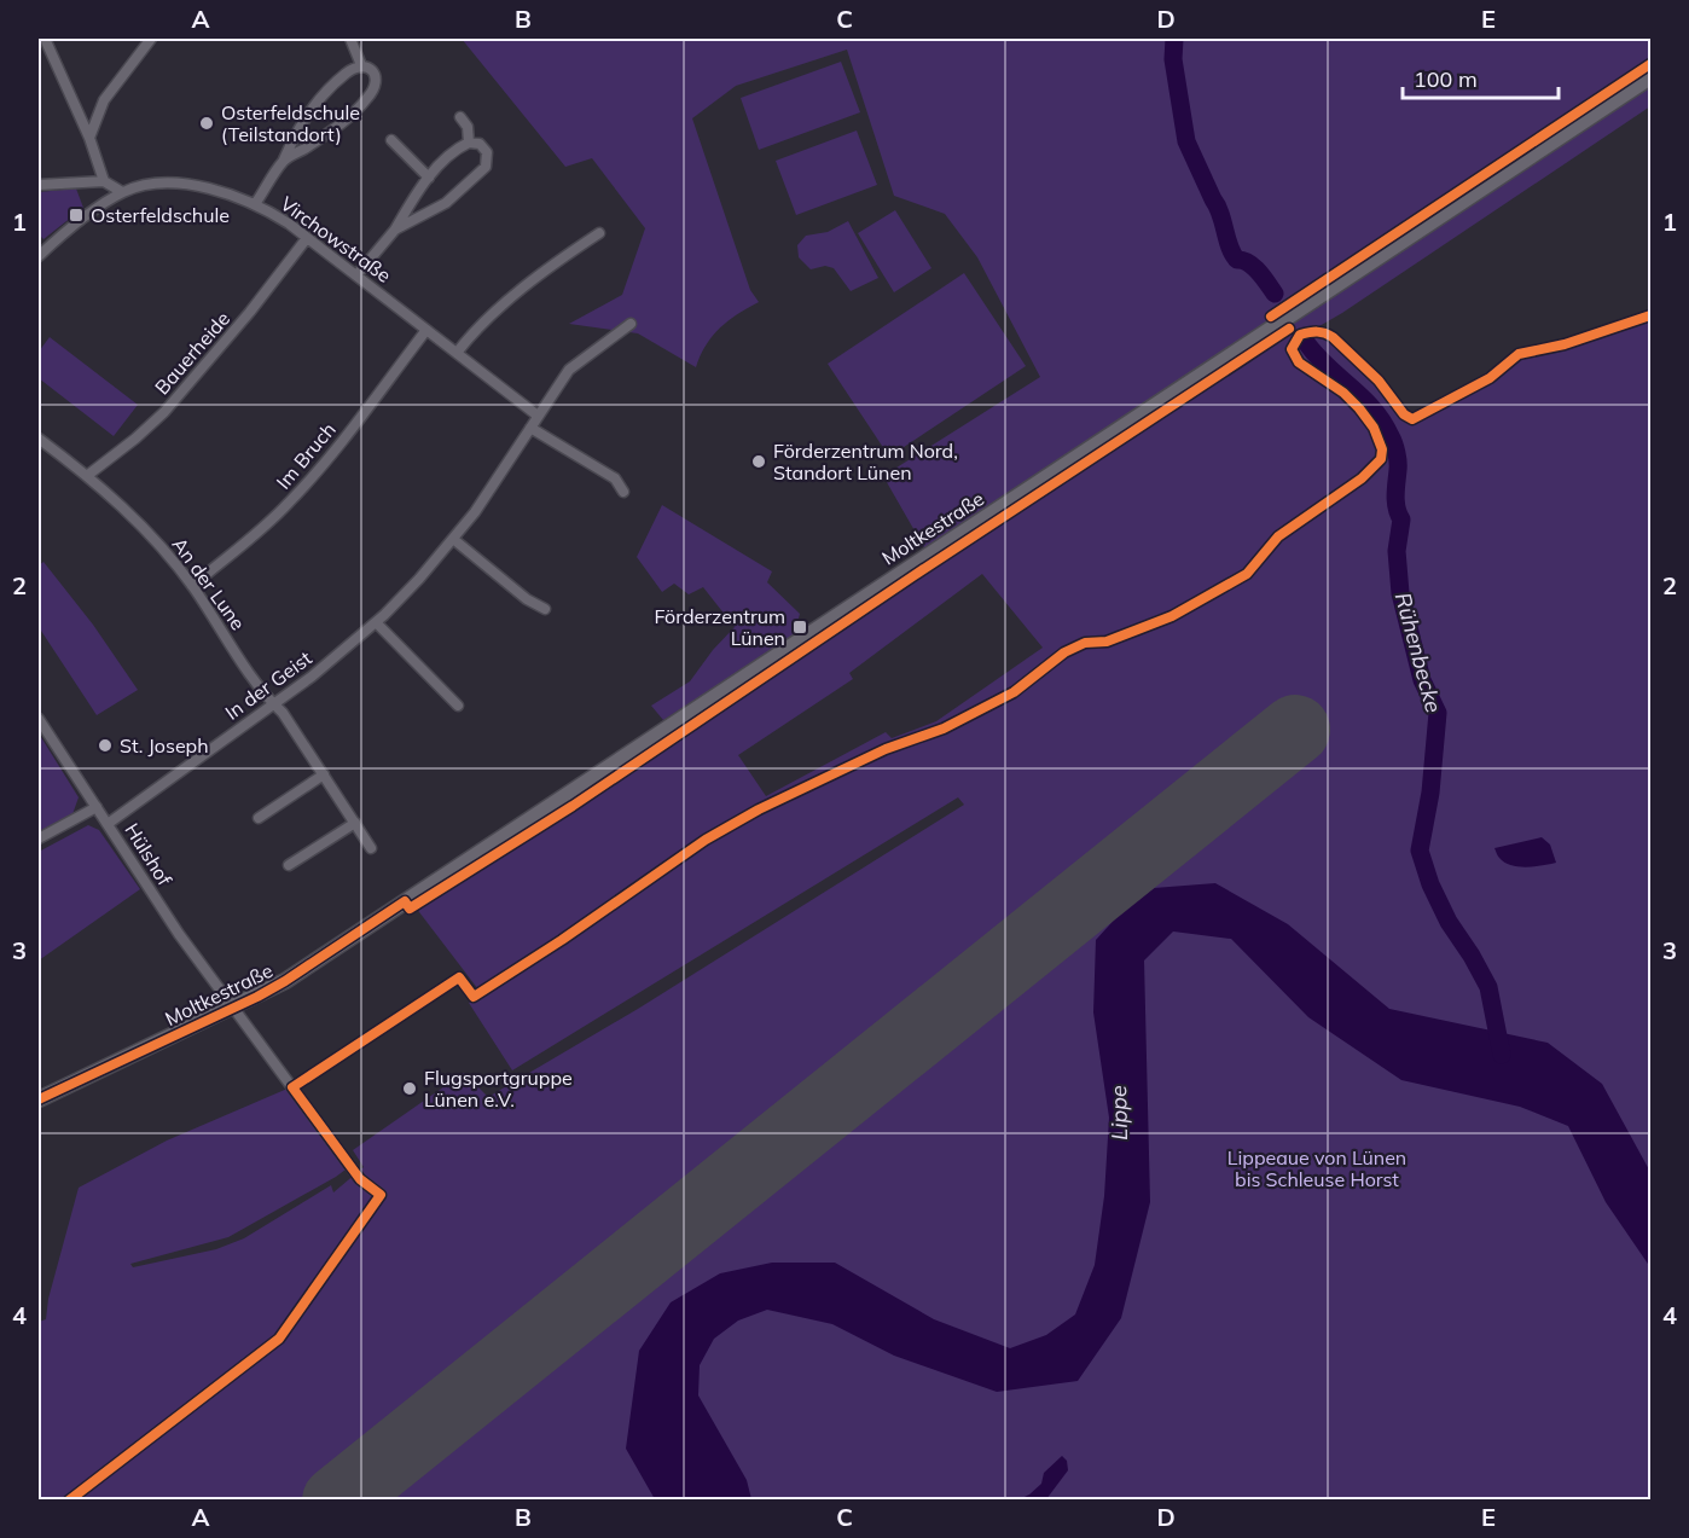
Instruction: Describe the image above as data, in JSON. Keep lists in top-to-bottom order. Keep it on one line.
{"streets":{"street":["Virchowstraße","Bauerheide","Im Bruch","Moltkestraße","An der Lune","In der Geist","Hülshof"]},"crossings":[["Virchowstraße","Bauerheide"],["Virchowstraße","Im Bruch"],["Virchowstraße","In der Geist"],["Bauerheide","An der Lune"],["Im Bruch","An der Lune"],["Moltkestraße","Hülshof"],["An der Lune","In der Geist"],["In der Geist","Hülshof"]],"water":["Rühenbecke","Lippe"],"parks":["Lippeaue von Lünen bis Schleuse Horst"],"places":{"other":["Osterfeldschule (Teilstandort)","Förderzentrum Nord, Standort Lünen","St. Joseph","Flugsportgruppe Lünen e.V."],"transit":["Osterfeldschule","Förderzentrum Lünen"]},"scale_bar":"100 m","grid":{"columns":["A","B","C","D","E"],"rows":["1","2","3","4"]}}
